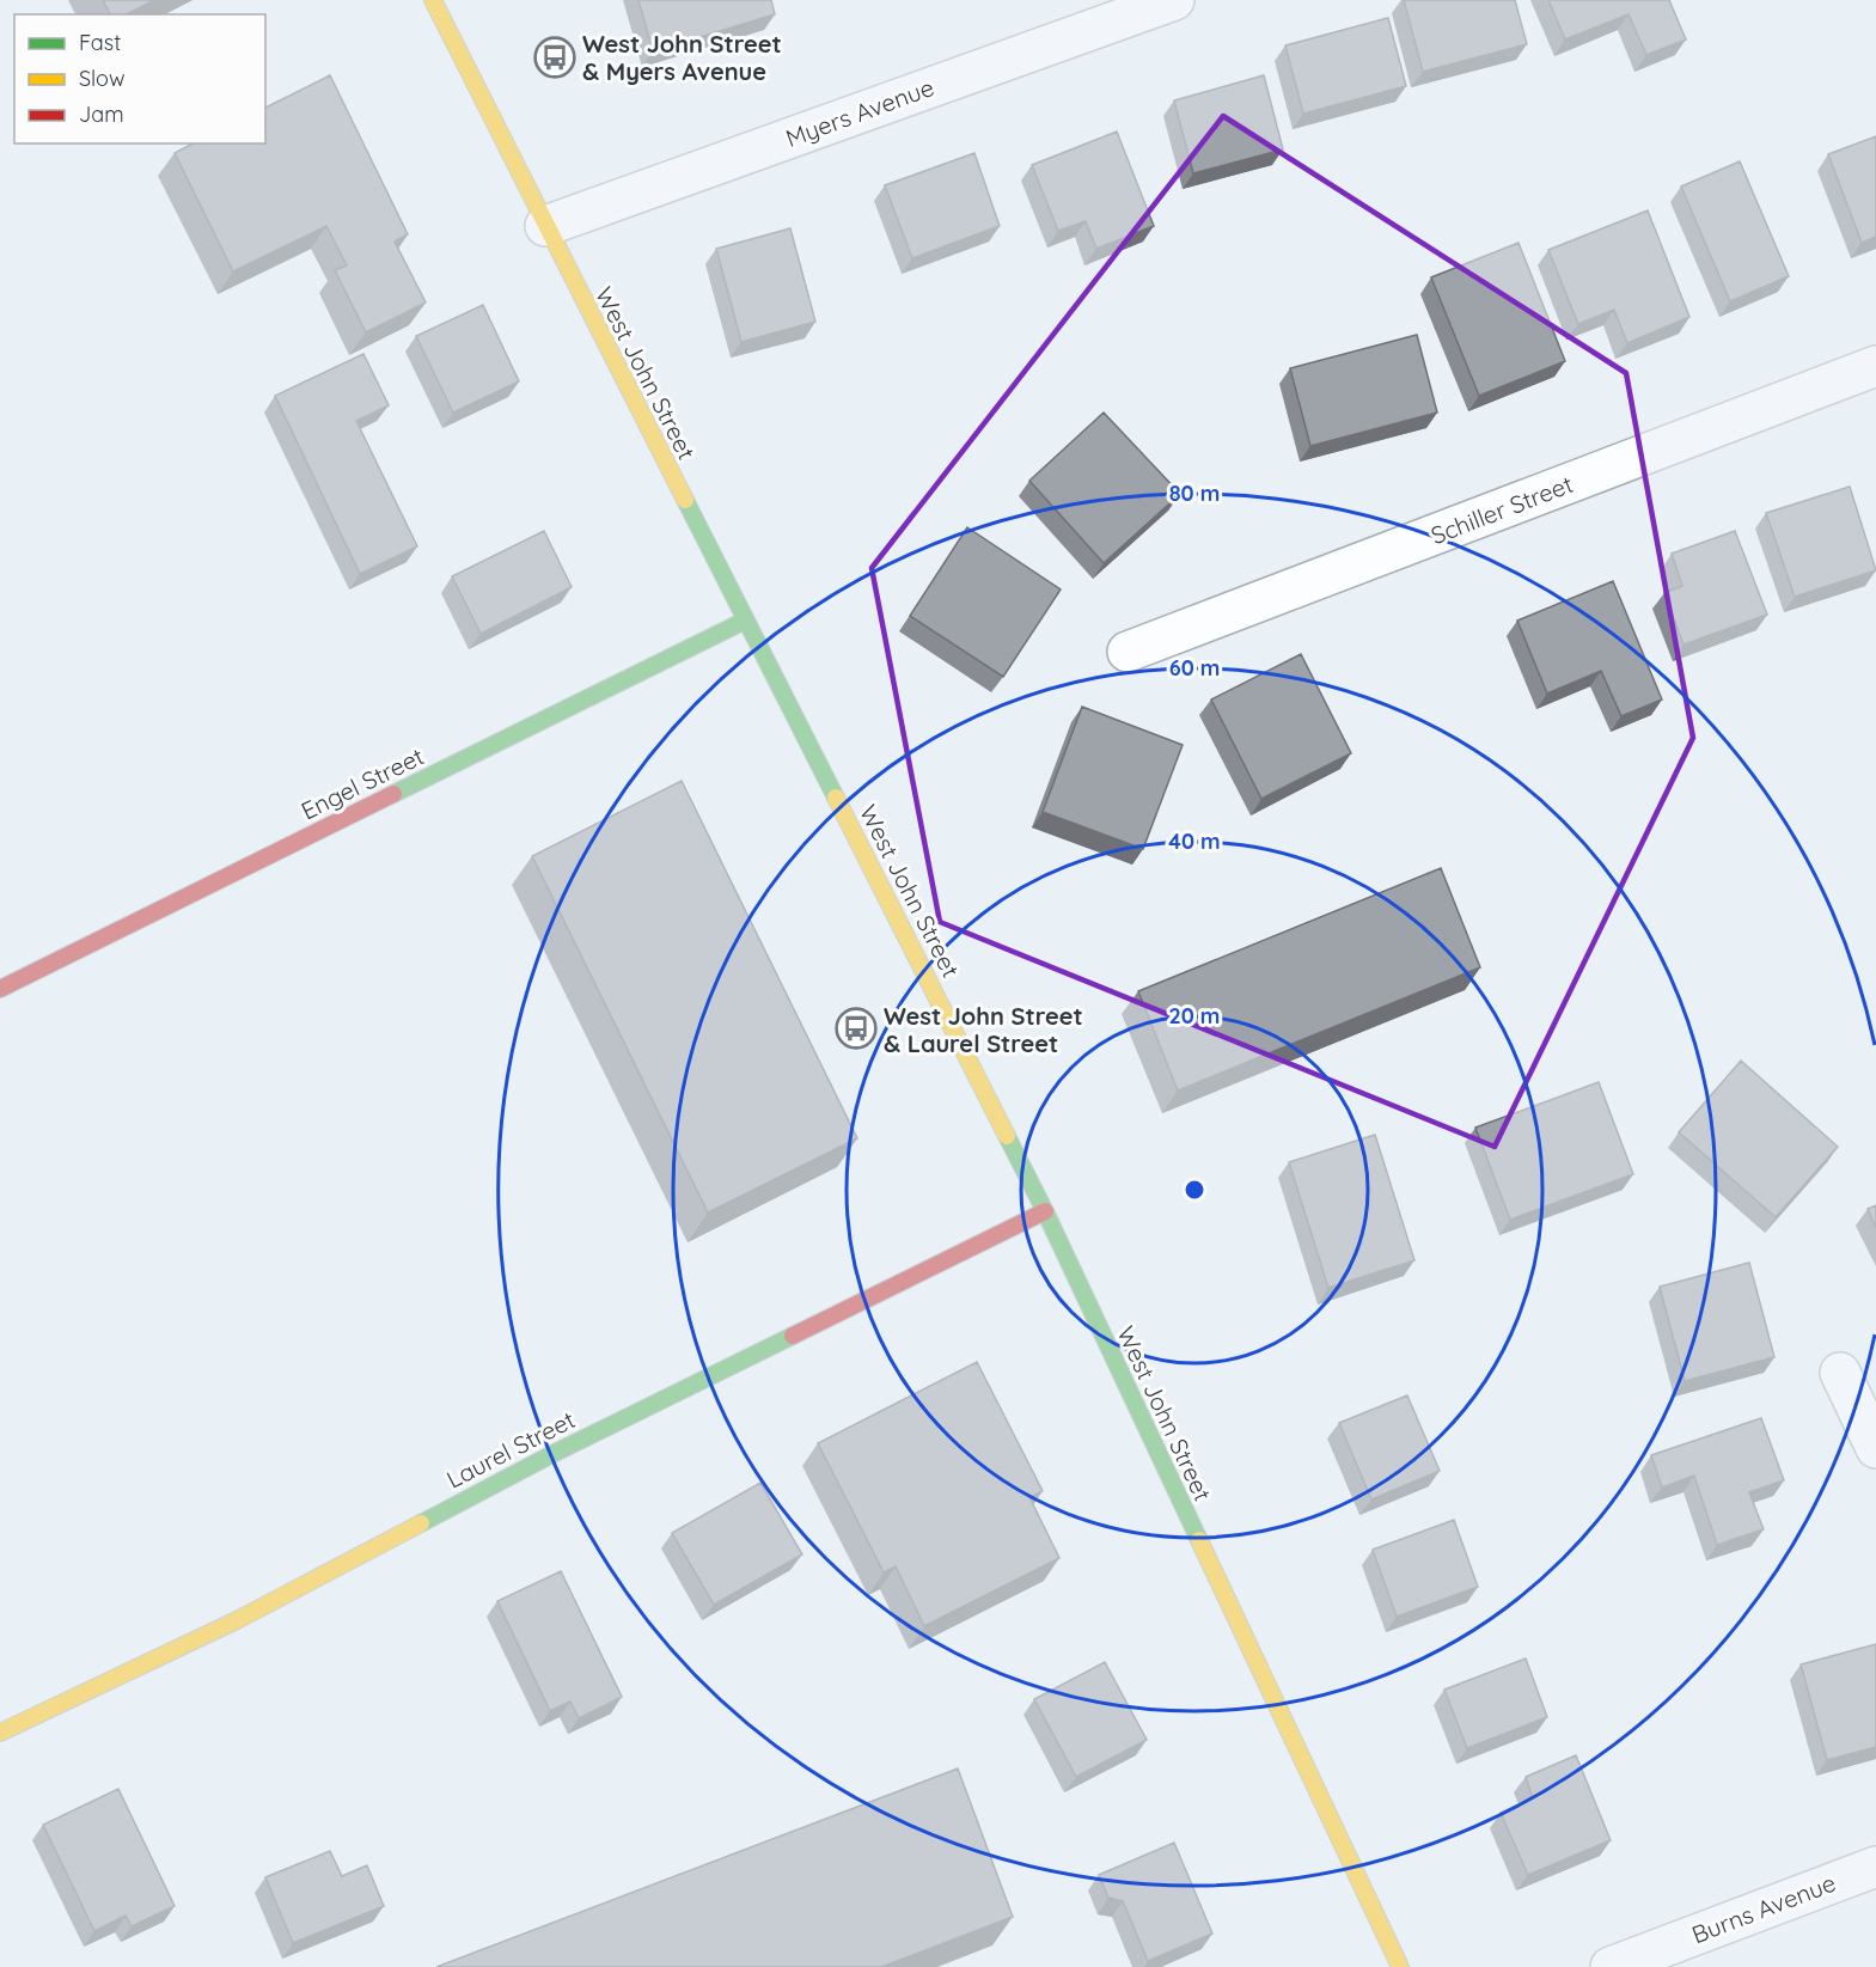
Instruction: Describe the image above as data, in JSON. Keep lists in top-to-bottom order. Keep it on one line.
{"streets":{"main road":["West John Street","Engel Street","Laurel Street"],"street":["Myers Avenue","Schiller Street","Burns Avenue"]},"crossings":[["Myers Avenue","West John Street"],["West John Street","Engel Street"],["West John Street","Laurel Street"]],"places":{"bus stop":["West John Street & Myers Avenue","West John Street & Laurel Street"]},"legend":["Fast","Slow","Jam"],"rings":["80 m","60 m","40 m","20 m"]}
